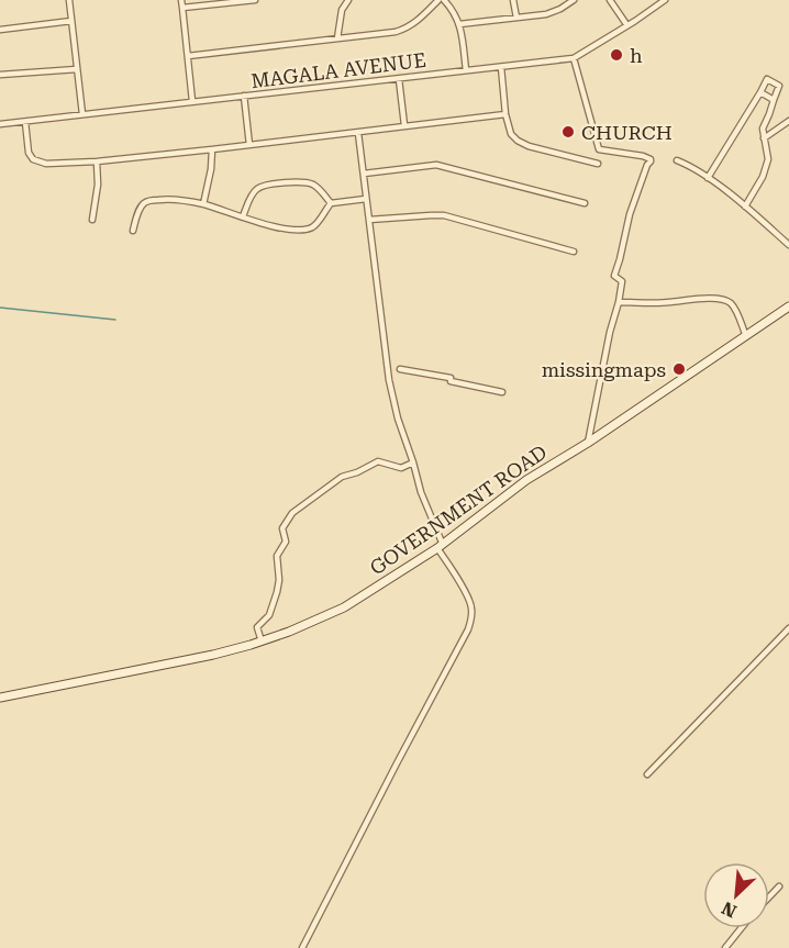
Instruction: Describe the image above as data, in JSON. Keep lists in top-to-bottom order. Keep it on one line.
{"streets":{"street":["MAGALA AVENUE","GOVERNMENT ROAD"]},"places":["h","CHURCH","missingmaps"],"north":"bottom left"}
